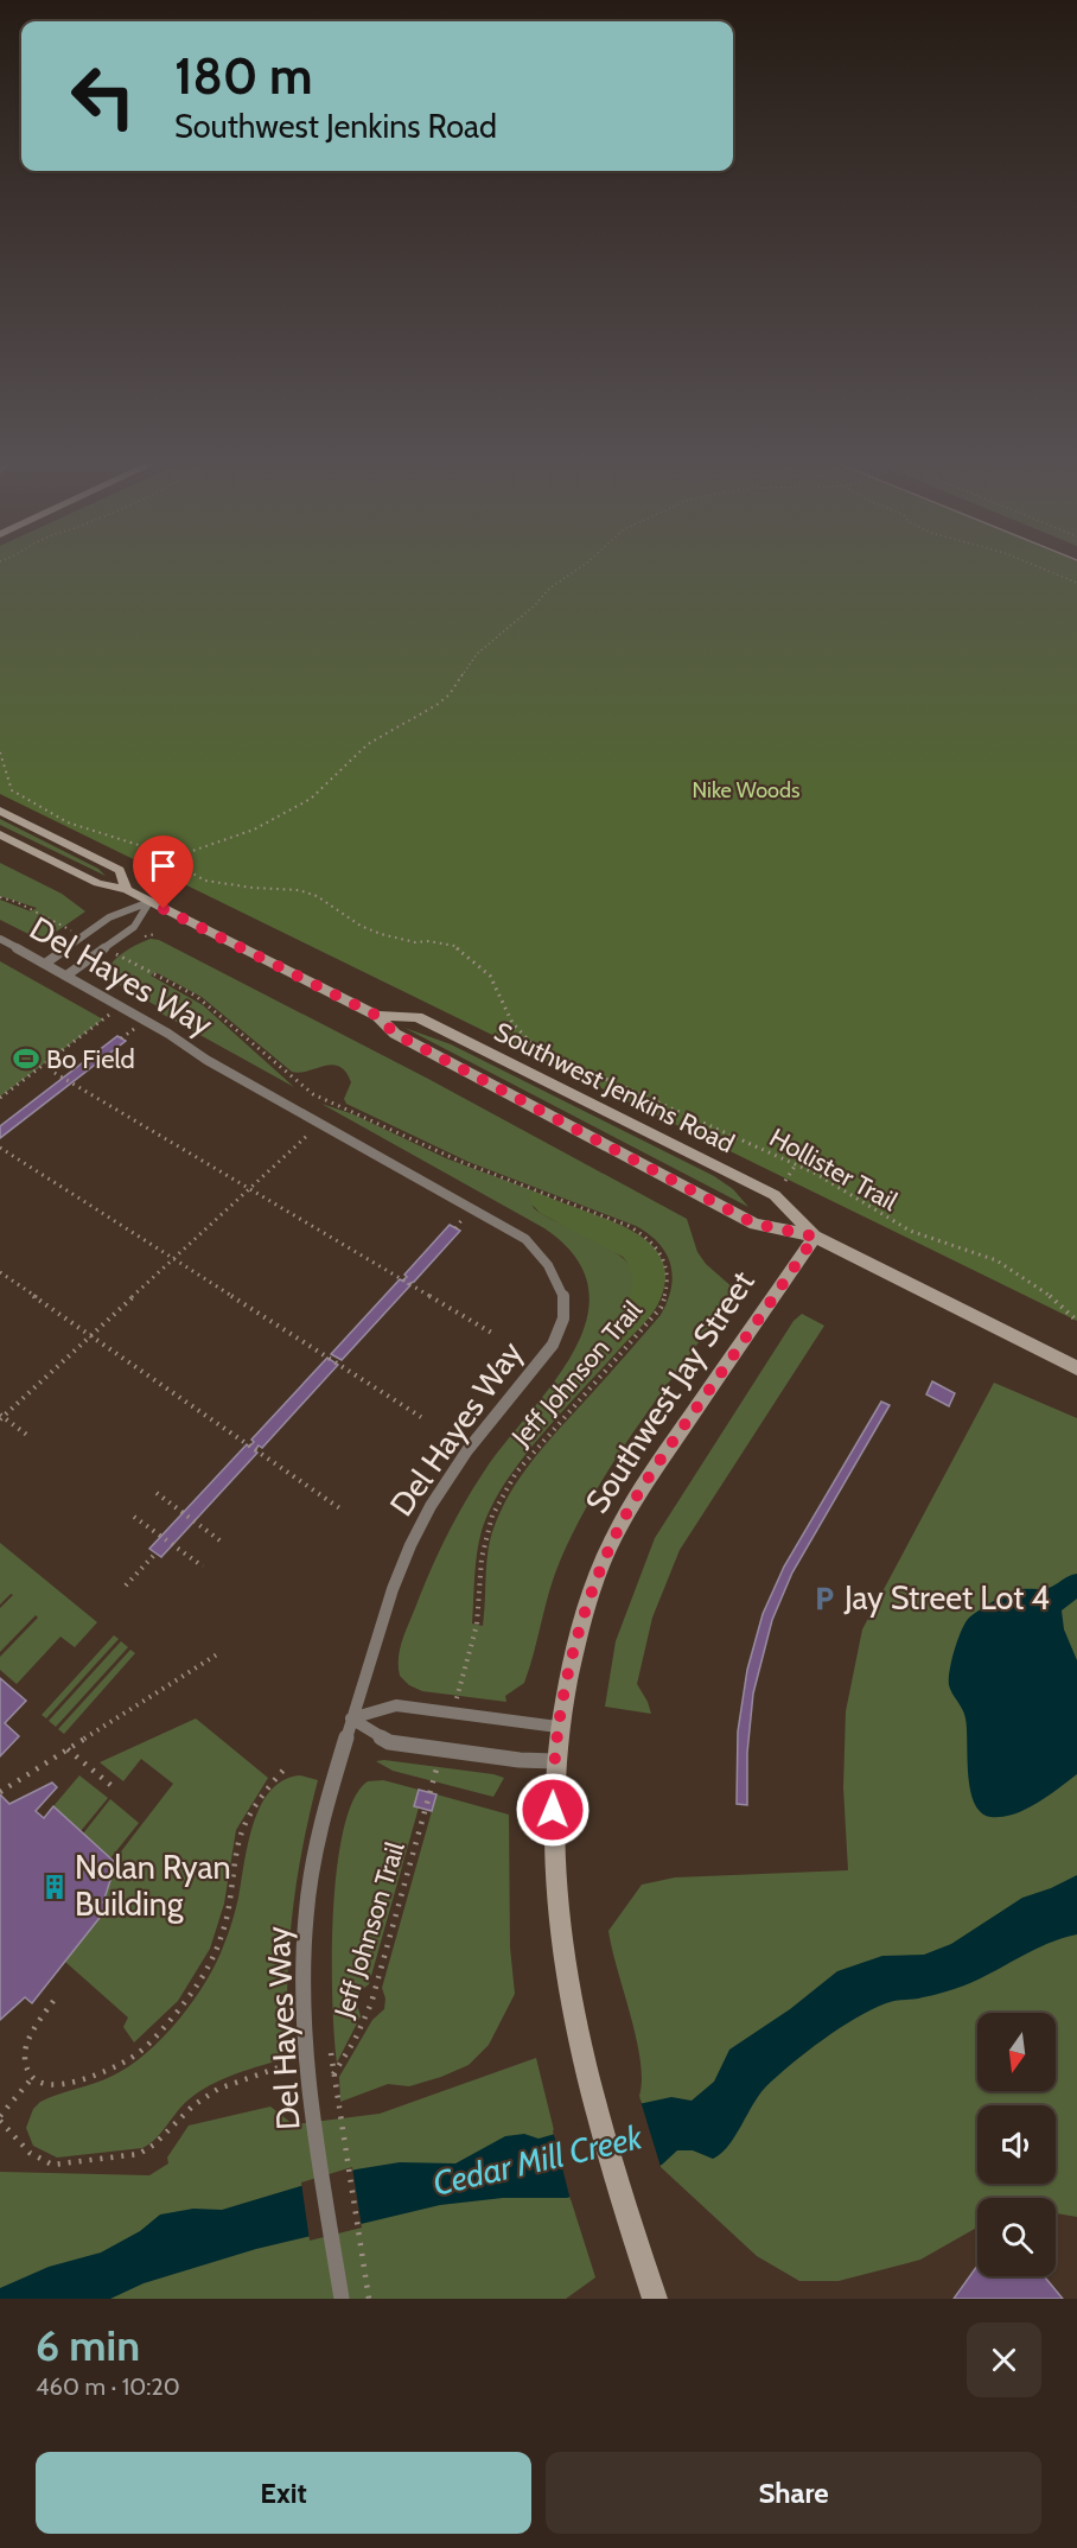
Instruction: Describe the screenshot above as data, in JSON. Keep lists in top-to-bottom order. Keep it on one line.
{"streets":{"main road":["Southwest Jenkins Road","Southwest Jay Street"],"lane":["Del Hayes Way"],"path":["Hollister Trail","Jeff Johnson Trail"]},"crossings":[["Southwest Jenkins Road","Southwest Jay Street"]],"water":["Cedar Mill Creek"],"parks":["Nike Woods"],"places":{"sports":["Bo Field"],"parking":["Jay Street Lot 4"],"building":["Nolan Ryan Building"]},"north":"bottom","page":{"turn":["180 m","Southwest Jenkins Road"],"heading":["6 min","460 m · 10:20"],"buttons":["Exit","Share"]}}
